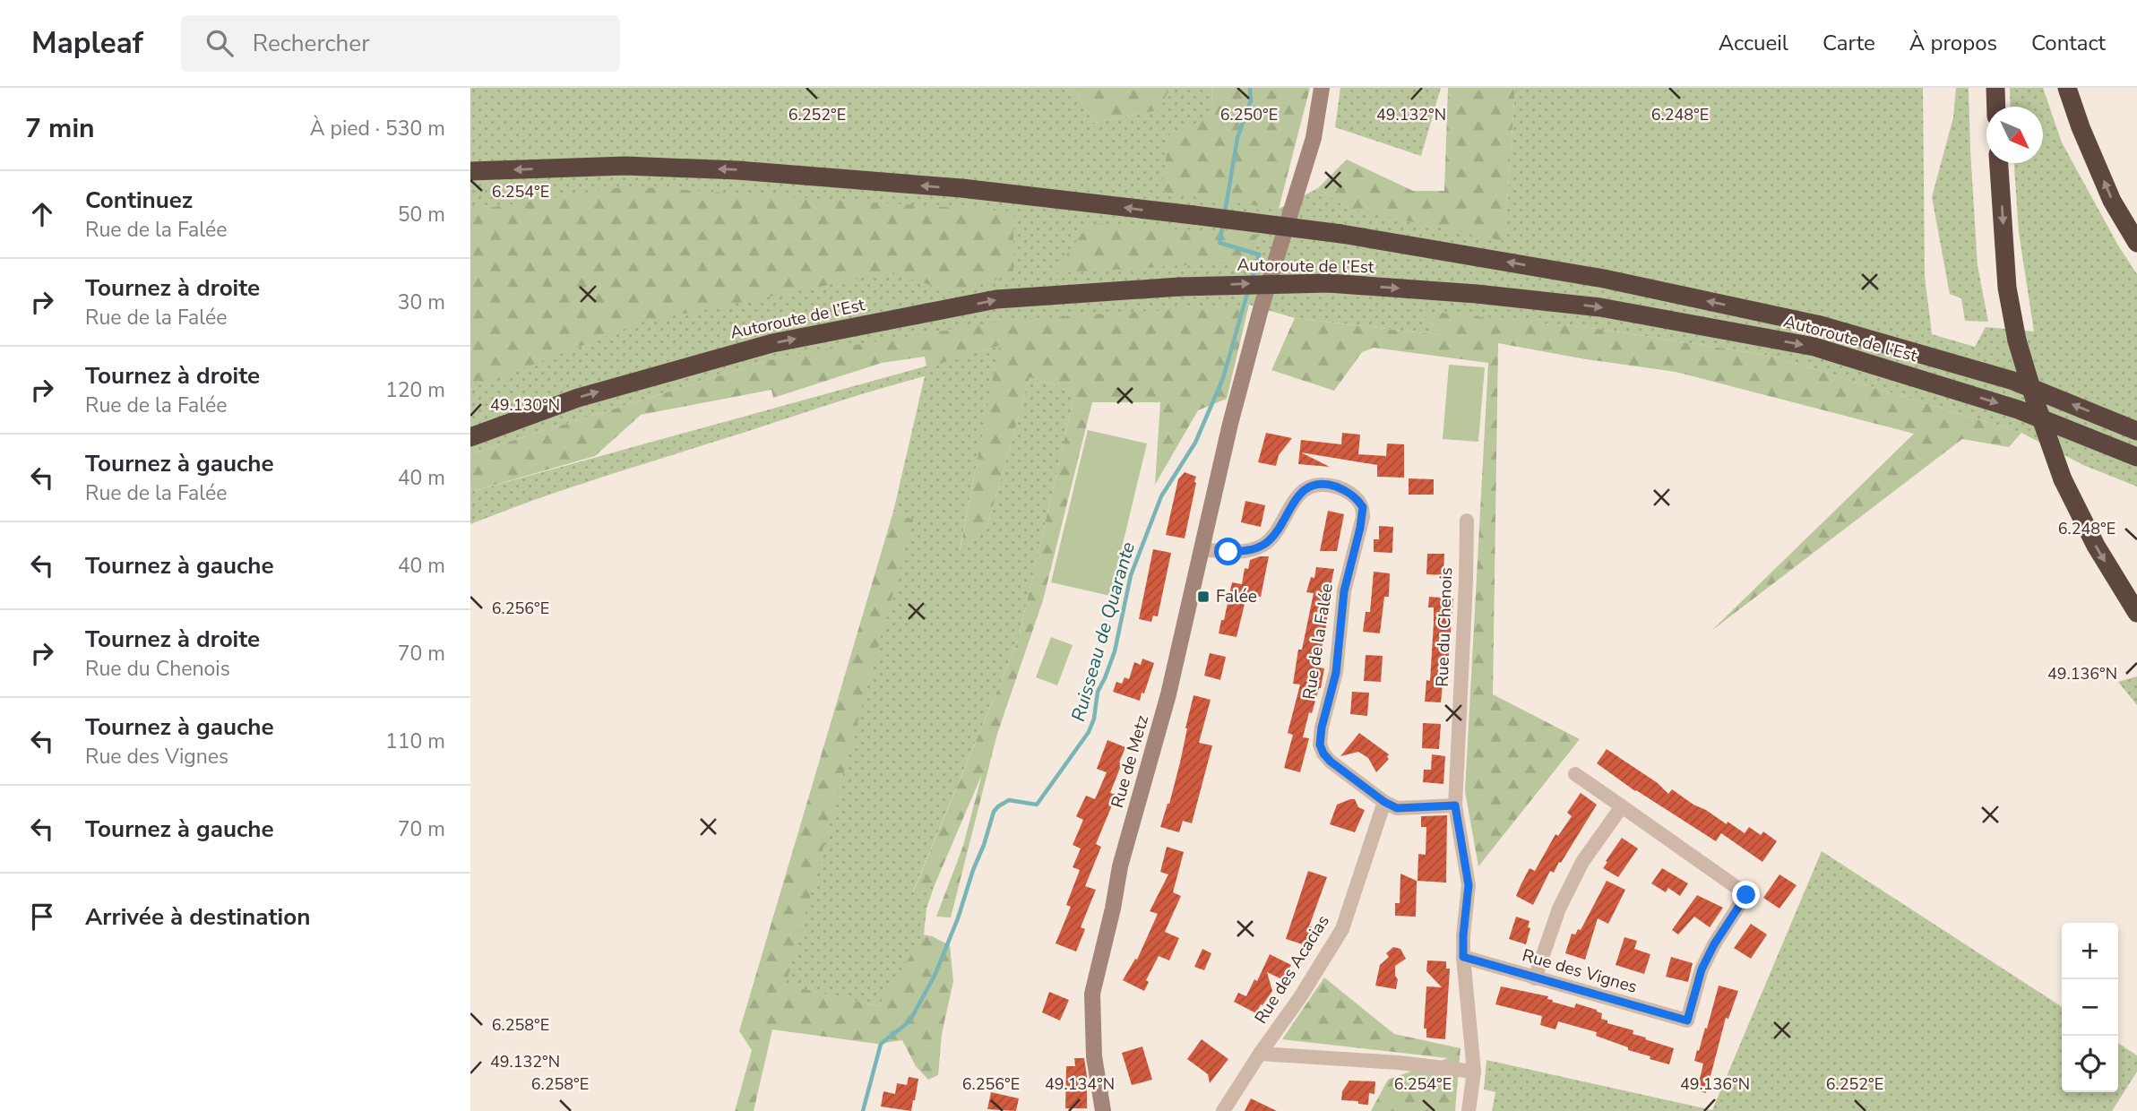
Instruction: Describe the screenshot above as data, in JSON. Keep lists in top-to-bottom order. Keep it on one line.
{"streets":{"highway":["Autoroute de l’Est"],"main road":["Rue de Metz"],"street":["Rue du Chenois","Rue de la Falée","Rue des Acacias","Rue des Vignes"]},"crossings":[["Rue du Chenois","Rue des Vignes"],["Rue de la Falée","Rue de Metz"],["Rue de la Falée","Rue des Acacias"]],"water":["Ruisseau de Quarante"],"places":{"transit":["Falée"]},"north":"bottom right","page":{"header":"Mapleaf","search":"Rechercher","nav":["Accueil","Carte","À propos","Contact"],"heading":["7 min","À pied · 530 m"],"list":[["Continuez","Rue de la Falée","50 m"],["Tournez à droite","Rue de la Falée","30 m"],["Tournez à droite","Rue de la Falée","120 m"],["Tournez à gauche","Rue de la Falée","40 m"],["Tournez à gauche","40 m"],["Tournez à droite","Rue du Chenois","70 m"],["Tournez à gauche","Rue des Vignes","110 m"],["Tournez à gauche","70 m"],"Arrivée à destination"],"map_buttons":["+","−"]},"coordinates":["6.252°E","6.248°E","6.250°E","49.132°N","6.254°E","49.130°N","6.256°E","49.136°N","6.258°E","49.134°N"]}
